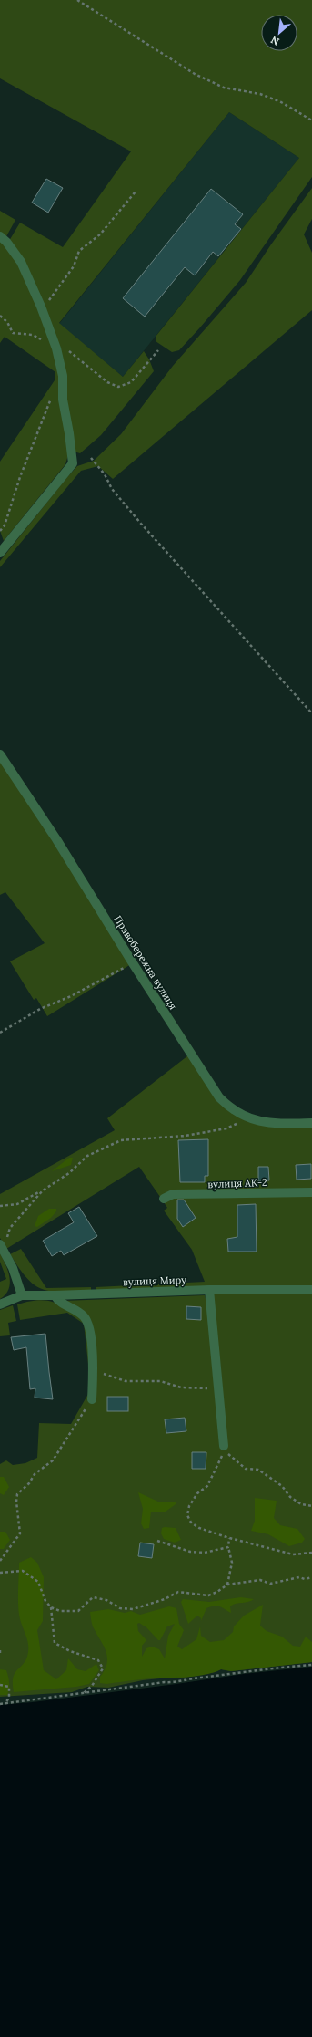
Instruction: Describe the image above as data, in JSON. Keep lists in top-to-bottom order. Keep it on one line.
{"streets":{"street":["Правобережна вулиця","вулиця АК-2","вулиця Миру"]},"north":"bottom left"}
